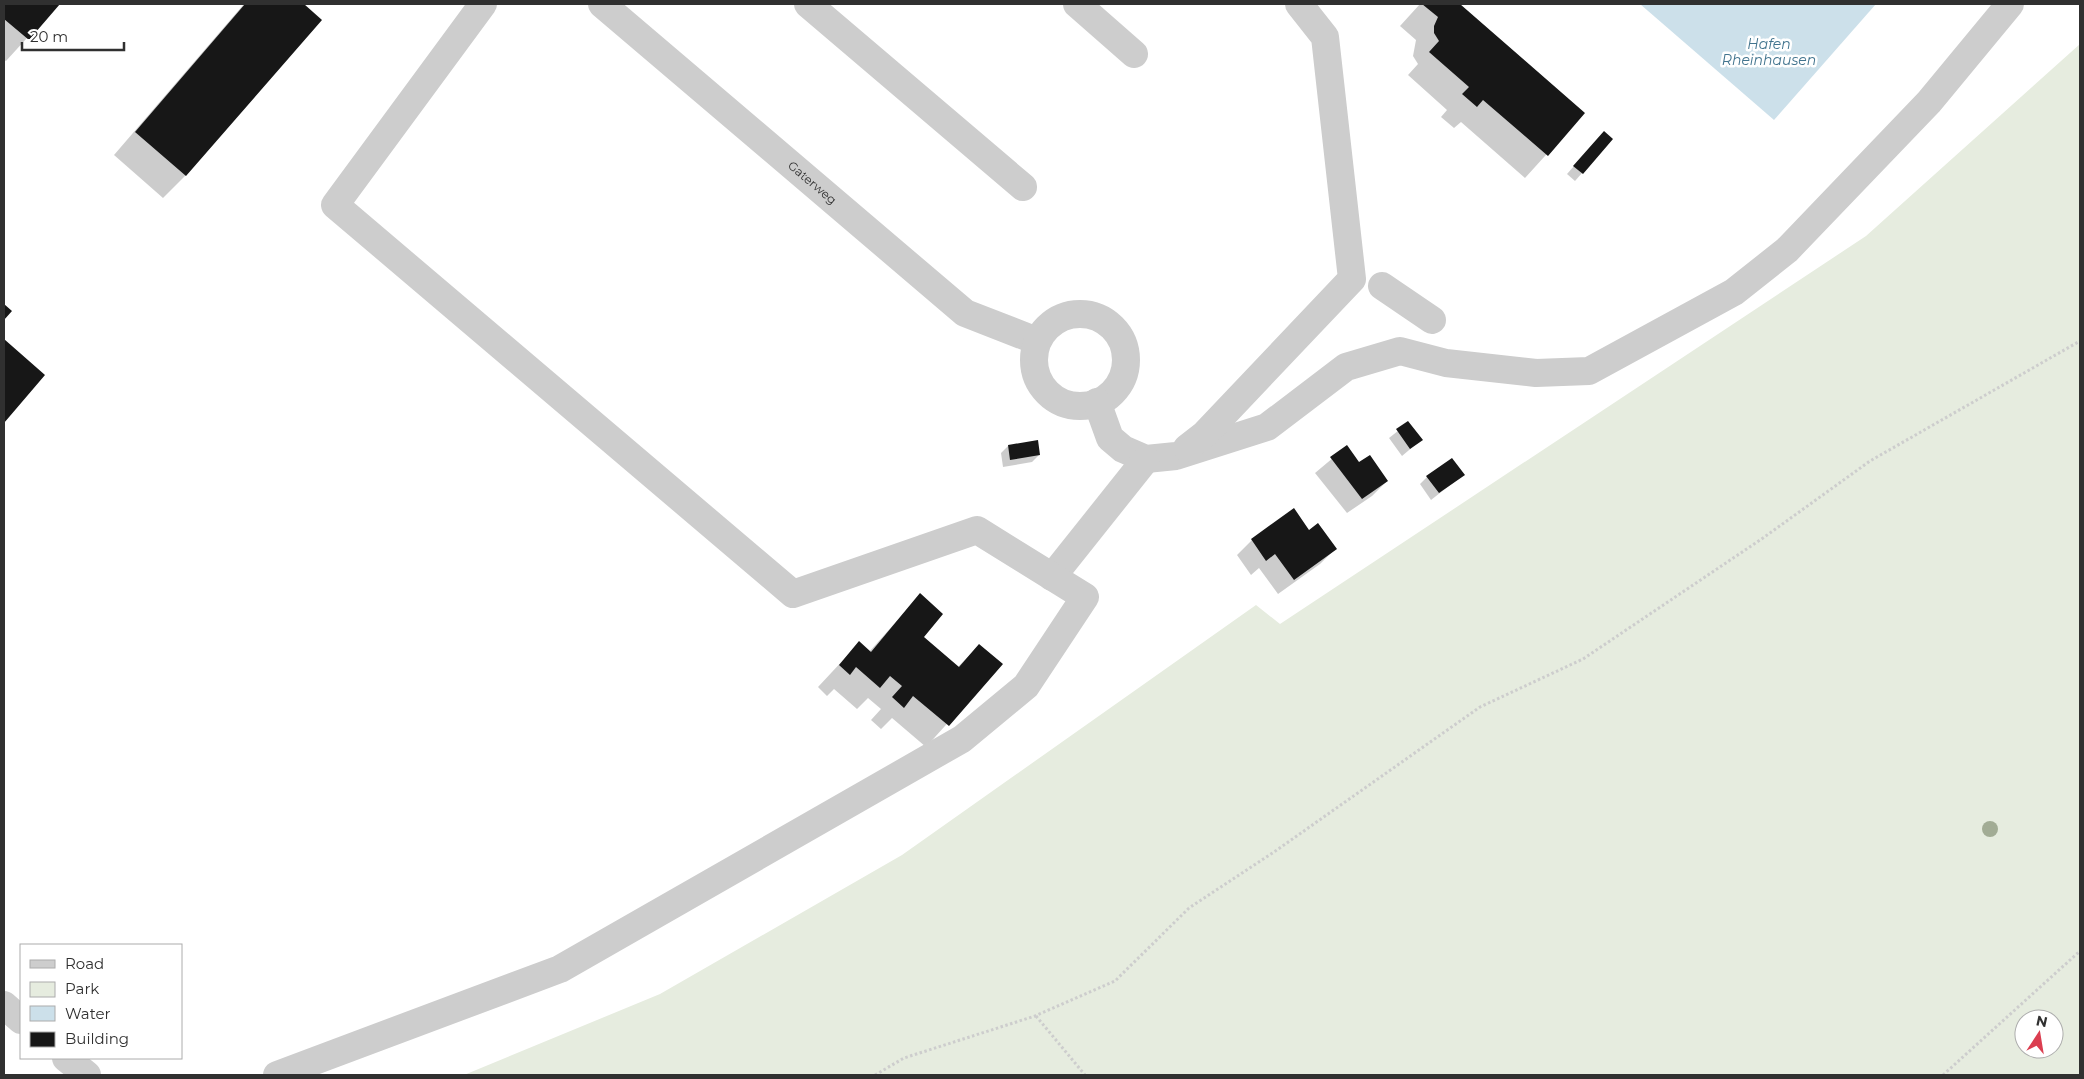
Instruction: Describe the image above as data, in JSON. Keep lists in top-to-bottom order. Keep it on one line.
{"streets":{"street":["Gaterweg"]},"water":["Hafen Rheinhausen"],"legend":["Road","Park","Water","Building"],"scale_bar":"20 m","north":"top"}
